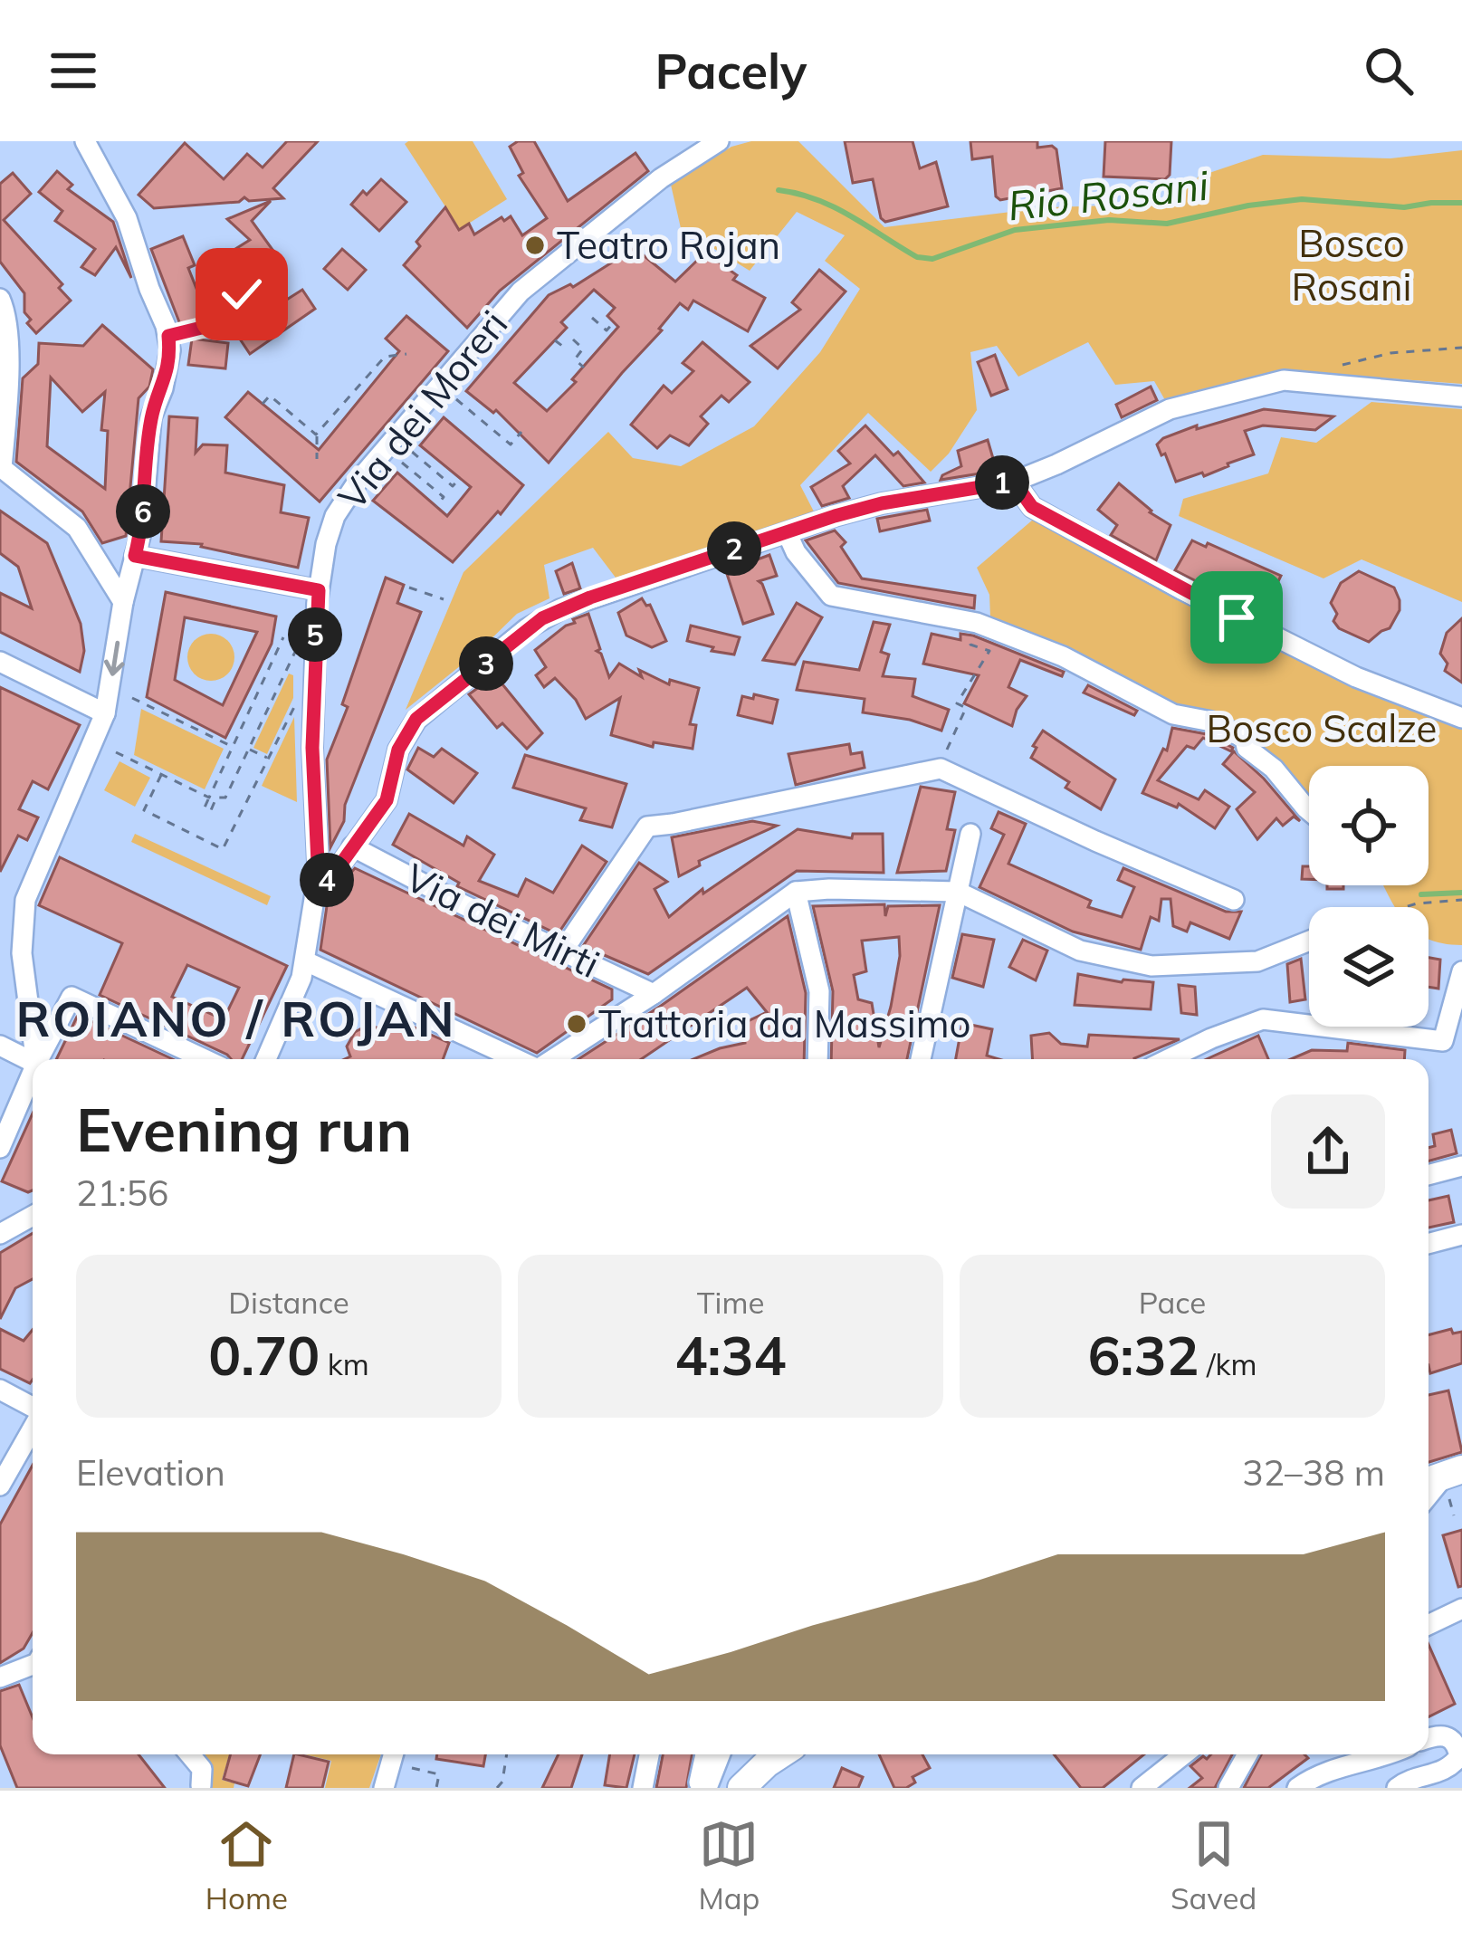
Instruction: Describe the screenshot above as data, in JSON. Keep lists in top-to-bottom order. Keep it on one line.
{"streets":{"street":["Via dei Moreri","Via dei Mirti"]},"districts":["ROIANO / ROJAN"],"water":["Rio Rosani"],"parks":["Bosco Rosani","Bosco Scalze"],"places":["Teatro Rojan","Trattoria da Massimo"],"page":{"header":"Pacely","pins":["1","6","2","5","3","4"],"heading":["Evening run","21:56"],"stats":[["Distance","0.70 km"],["Time","4:34"],["Pace","6:32 /km"]],"chart":["Elevation","32–38 m"],"tabs":["Home","Map","Saved"]}}
